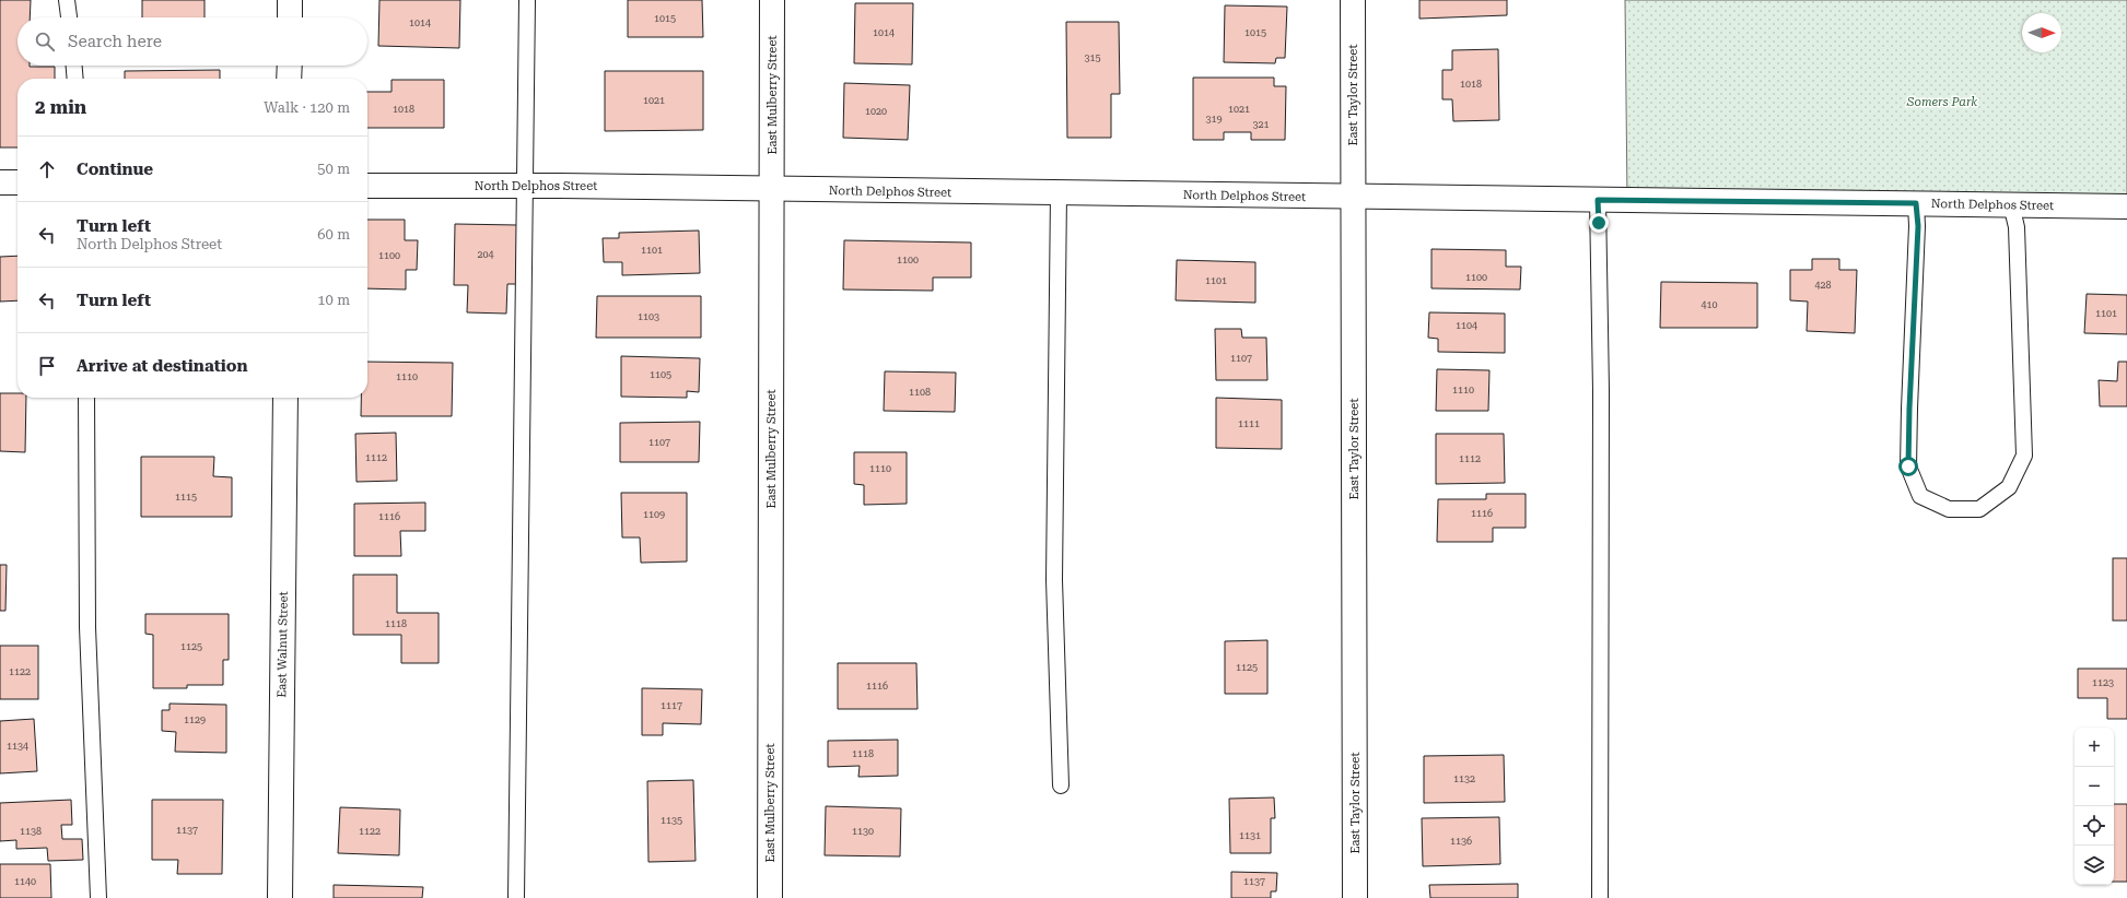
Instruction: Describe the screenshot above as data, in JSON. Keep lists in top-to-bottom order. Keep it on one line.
{"streets":{"street":["East Mulberry Street","East Taylor Street","North Delphos Street","East Walnut Street"]},"crossings":[["East Mulberry Street","North Delphos Street"],["East Taylor Street","North Delphos Street"]],"parks":["Somers Park"],"house_numbers":["1015","1014","1014","1015","315","1018","1021","1018","1021","1020","319","321","1101","204","1100","1100","1100","1101","428","410","1101","1103","1104","1107","1105","1110","1110","1108","1111","1107","1112","1112","1110","1115","1116","1109","1116","1118","1125","1125","1122","1123","1116","1117","1129","1134","1118","1132","1135","1137","1138","1122","1130","1131","1136","1140","1137"],"north":"right","page":{"search":"Search here","heading":["2 min","Walk · 120 m"],"list":[["Continue","50 m"],["Turn left","North Delphos Street","60 m"],["Turn left","10 m"],"Arrive at destination"],"map_buttons":["+","−"]}}
